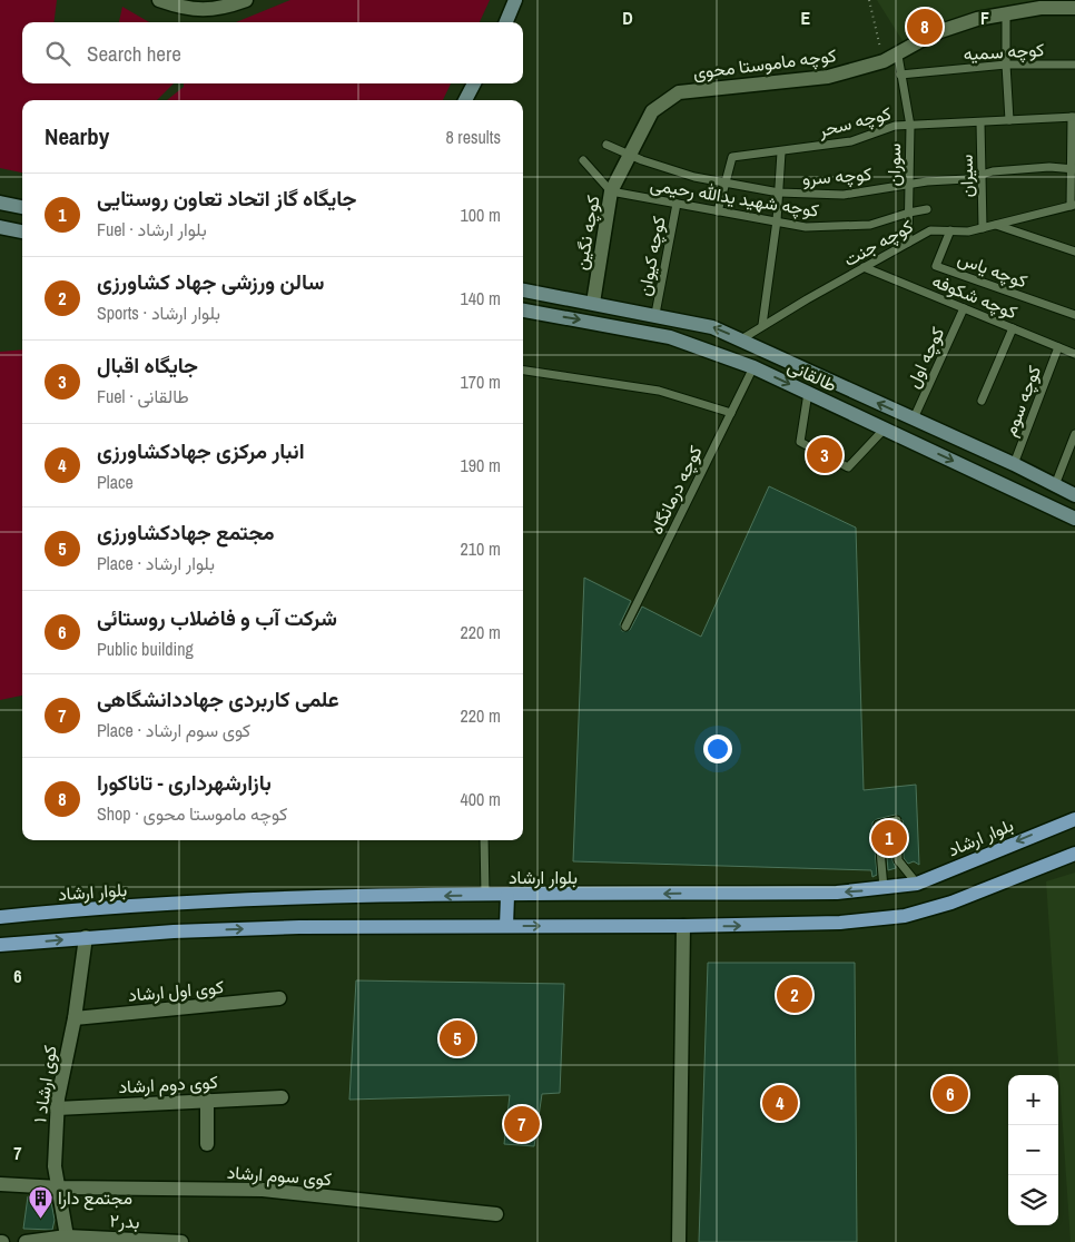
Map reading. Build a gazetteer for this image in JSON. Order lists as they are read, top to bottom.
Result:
{
  "streets": {
    "main road": ["طالقانی", "بلوار ارشاد"],
    "street": [
      "کوچه ماموستا محوی",
      "کوچه نگین",
      "کوی اول ارشاد",
      "کوی ارشاد ۱",
      "کوی دوم ارشاد",
      "کوی سوم ارشاد",
      "بدر۲"
    ],
    "lane": [
      "کوچه سمیه",
      "کوچه سحر",
      "سوران",
      "کوچه سرو",
      "سیران",
      "کوچه شهید یدالله رحیمی",
      "کوچه جنت",
      "کوچه کیوان",
      "کوچه یاس",
      "کوچه شکوفه",
      "کوچه اول",
      "کوچه سوم",
      "کوچه درمانگاه"
    ]
  },
  "crossings": [
    ["کوچه سمیه", "سوران"],
    ["کوچه ماموستا محوی", "سوران"],
    ["کوچه ماموستا محوی", "کوچه نگین"],
    ["کوچه سحر", "سوران"],
    ["کوچه سحر", "کوچه سرو"],
    ["کوچه سحر", "سیران"],
    ["کوچه سحر", "کوچه شهید یدالله رحیمی"],
    ["سوران", "کوچه سرو"],
    ["سوران", "کوچه شهید یدالله رحیمی"],
    ["سوران", "کوچه جنت"],
    ["کوچه سرو", "سیران"],
    ["کوچه سرو", "کوچه نگین"],
    ["سیران", "کوچه جنت"],
    ["کوچه شهید یدالله رحیمی", "کوچه نگین"],
    ["کوچه شهید یدالله رحیمی", "کوچه کیوان"],
    ["کوچه نگین", "طالقانی"],
    ["کوچه جنت", "کوچه یاس"],
    ["کوچه جنت", "کوچه شکوفه"],
    ["کوچه جنت", "طالقانی"],
    ["کوچه کیوان", "طالقانی"],
    ["کوچه شکوفه", "کوچه اول"],
    ["کوچه شکوفه", "کوچه سوم"],
    ["کوچه اول", "طالقانی"],
    ["طالقانی", "کوچه سوم"],
    ["طالقانی", "کوچه درمانگاه"],
    ["کوی اول ارشاد", "کوی ارشاد ۱"],
    ["کوی ارشاد ۱", "کوی دوم ارشاد"],
    ["کوی ارشاد ۱", "کوی سوم ارشاد"],
    ["کوی ارشاد ۱", "بدر۲"]
  ],
  "places": {
    "building": ["مجتمع دارا"]
  },
  "page": {
    "pins": [
      "8",
      "3",
      "1",
      "2",
      "5",
      "6",
      "4",
      "7"
    ],
    "search": "Search here",
    "heading": ["Nearby", "8 results"],
    "list": [
      {
        "mark": "1",
        "name": "جایگاه گاز اتحاد تعاون روستایی",
        "note": "Fuel · بلوار ارشاد",
        "value": "100 m"
      },
      {
        "mark": "2",
        "name": "سالن ورزشی جهاد کشاورزی",
        "note": "Sports · بلوار ارشاد",
        "value": "140 m"
      },
      {
        "mark": "3",
        "name": "جایگاه اقبال",
        "note": "Fuel · طالقانی",
        "value": "170 m"
      },
      {
        "mark": "4",
        "name": "انبار مرکزی جهادکشاورزی",
        "note": "Place",
        "value": "190 m"
      },
      {
        "mark": "5",
        "name": "مجتمع جهادکشاورزی",
        "note": "Place · بلوار ارشاد",
        "value": "210 m"
      },
      {
        "mark": "6",
        "name": "شرکت آب و فاضلاب روستائی",
        "note": "Public building",
        "value": "220 m"
      },
      {
        "mark": "7",
        "name": "علمی کاربردی جهاددانشگاهی",
        "note": "Place · کوی سوم ارشاد",
        "value": "220 m"
      },
      {
        "mark": "8",
        "name": "بازارشهرداری - تاناکورا",
        "note": "Shop · کوچه ماموستا محوی",
        "value": "400 m"
      }
    ],
    "map_buttons": ["+", "−"]
  },
  "grid": {
    "columns": ["D", "E", "F"],
    "rows": ["6", "7"]
  }
}
